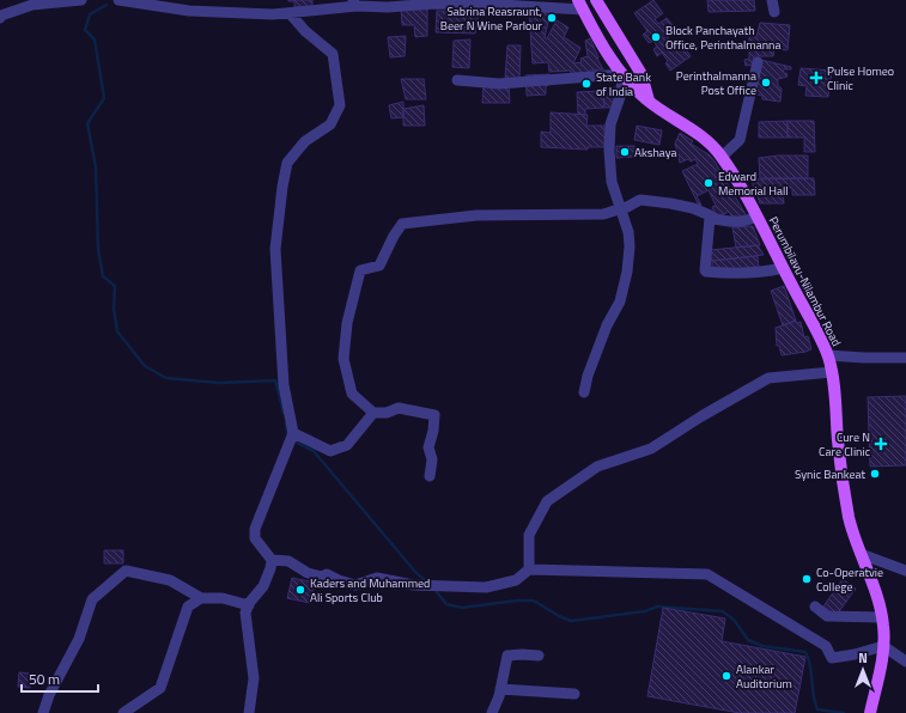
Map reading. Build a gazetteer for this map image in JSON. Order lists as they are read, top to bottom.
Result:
{
  "streets": {
    "main road": ["Perumbilavu-Nilambur Road"]
  },
  "places": {
    "other": [
      "Sabrina Reasraunt, Beer N Wine Parlour",
      "Block Panchayath Office, Perinthalmanna",
      "Perinthalmanna Post Office",
      "State Bank of India",
      "Akshaya",
      "Edward Memorial Hall",
      "Synic Bankeat",
      "Co-Operatvie College",
      "Kaders and Muhammed Ali Sports Club",
      "Alankar Auditorium"
    ],
    "health": ["Pulse Homeo Clinic", "Cure N Care Clinic"]
  },
  "scale_bar": "50 m",
  "north": "top"
}
